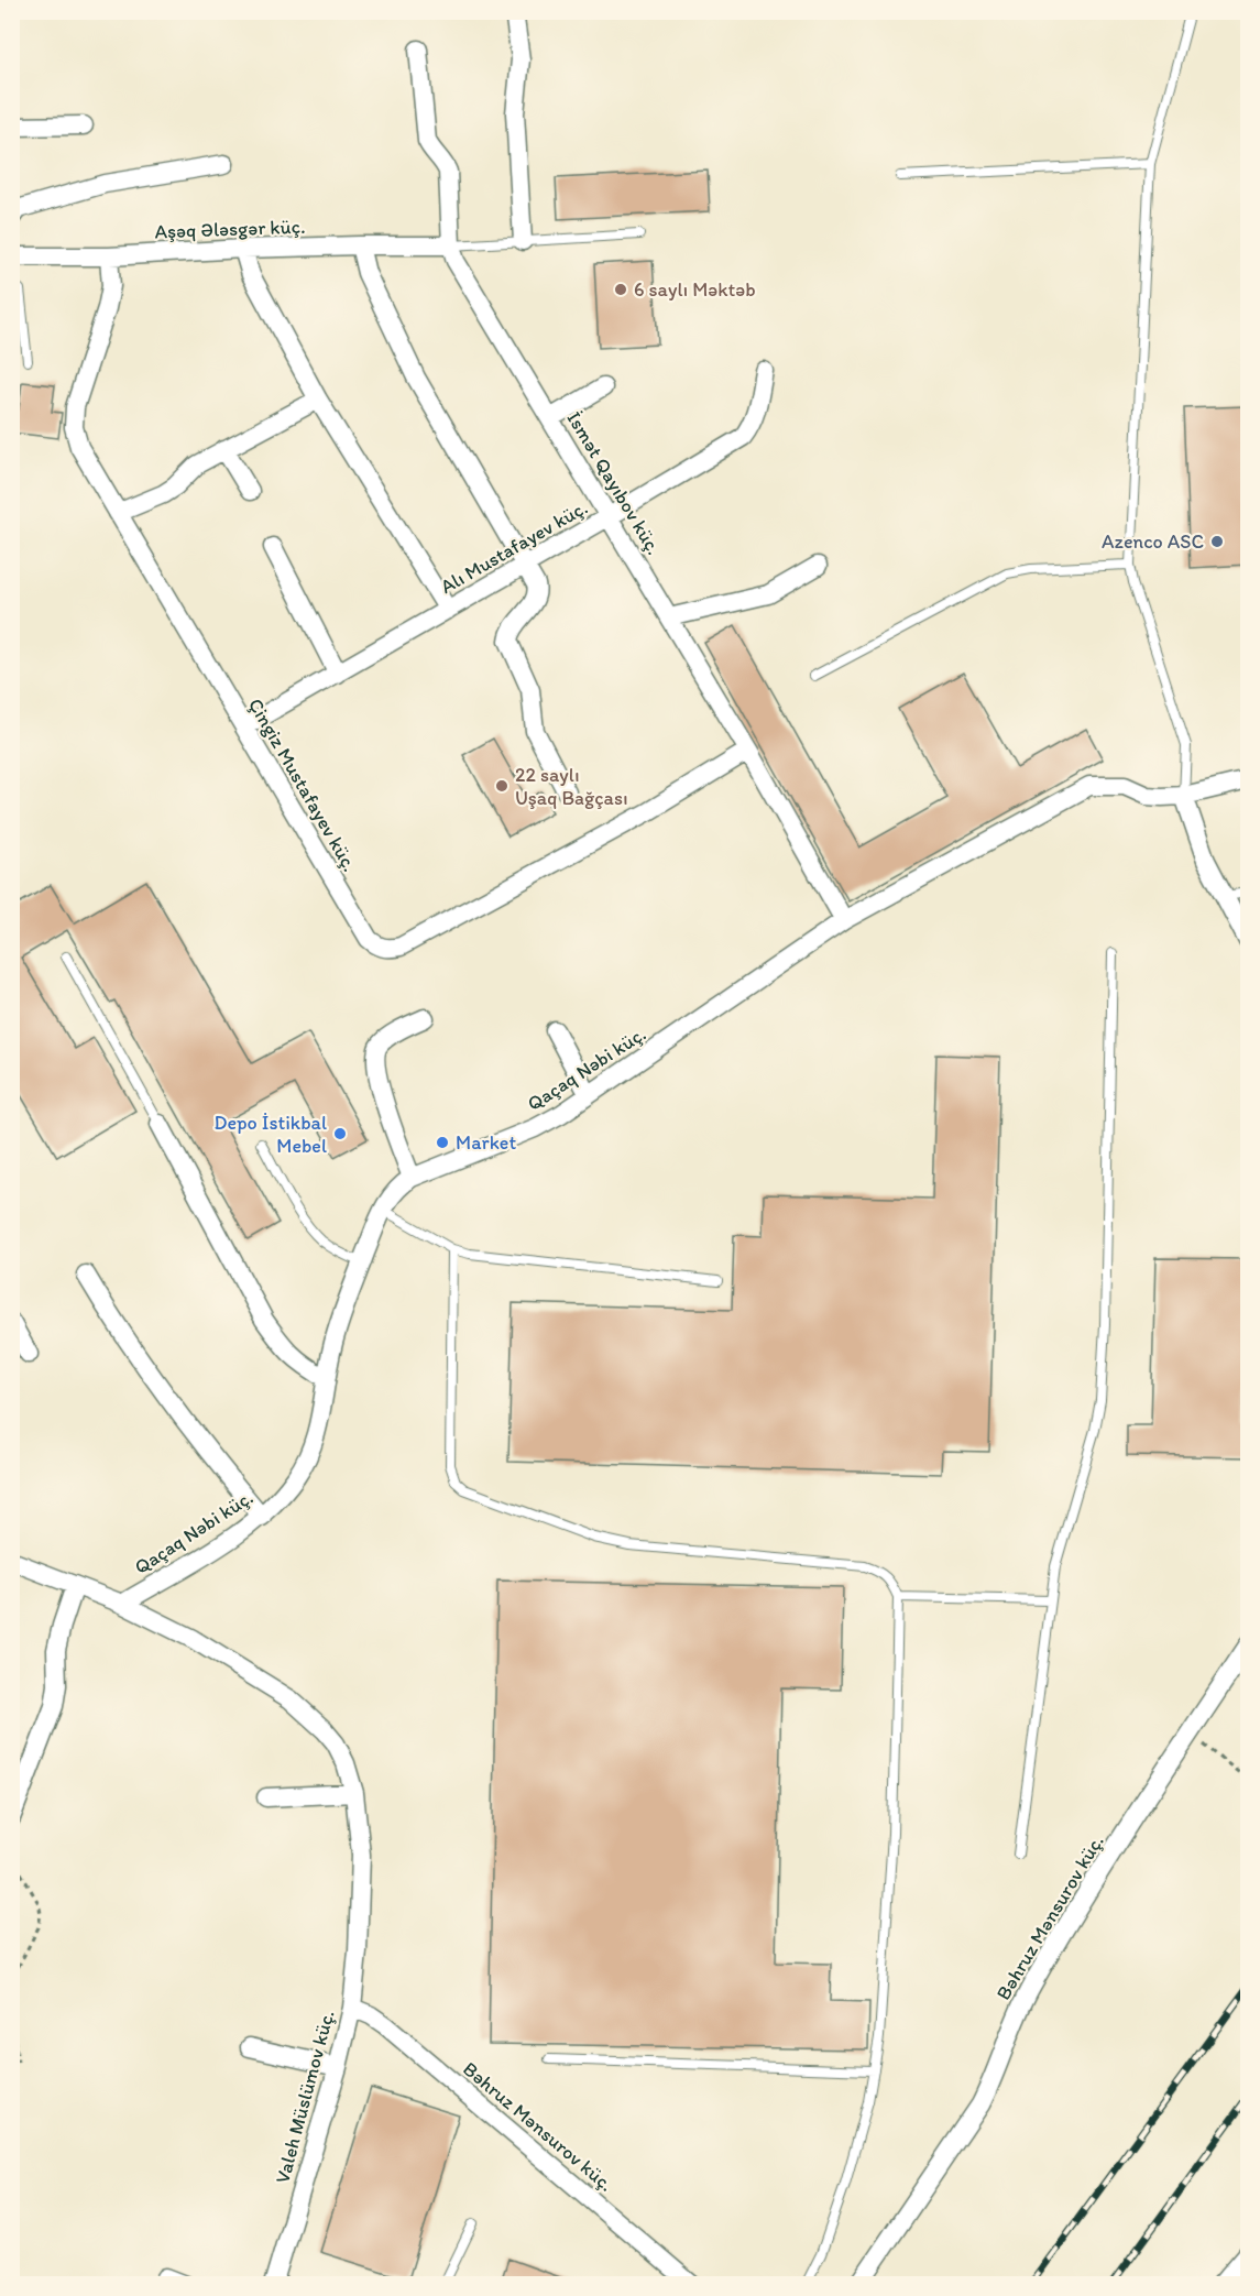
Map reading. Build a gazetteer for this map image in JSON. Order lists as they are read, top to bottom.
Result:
{
  "streets": {
    "street": [
      "Aşəq Ələsgər küç.",
      "İsmət Qayıbov küç.",
      "Alı Mustafayev küç.",
      "Çingiz Mustafayev küç.",
      "Qaçaq Nəbi küç.",
      "Bəhruz Mənsurov küç.",
      "Valeh Müslümov küç."
    ]
  },
  "crossings": [
    ["Aşəq Ələsgər küç.", "İsmət Qayıbov küç."],
    ["Aşəq Ələsgər küç.", "Çingiz Mustafayev küç."],
    ["İsmət Qayıbov küç.", "Alı Mustafayev küç."],
    ["İsmət Qayıbov küç.", "Çingiz Mustafayev küç."],
    ["İsmət Qayıbov küç.", "Qaçaq Nəbi küç."],
    ["Alı Mustafayev küç.", "Çingiz Mustafayev küç."],
    ["Qaçaq Nəbi küç.", "Valeh Müslümov küç."],
    ["Bəhruz Mənsurov küç.", "Valeh Müslümov küç."]
  ],
  "places": [
    "6 saylı Məktəb",
    "Azenco ASC",
    "22 saylı Uşaq Bağçası",
    "Depo İstikbal Mebel",
    "Market"
  ]
}
